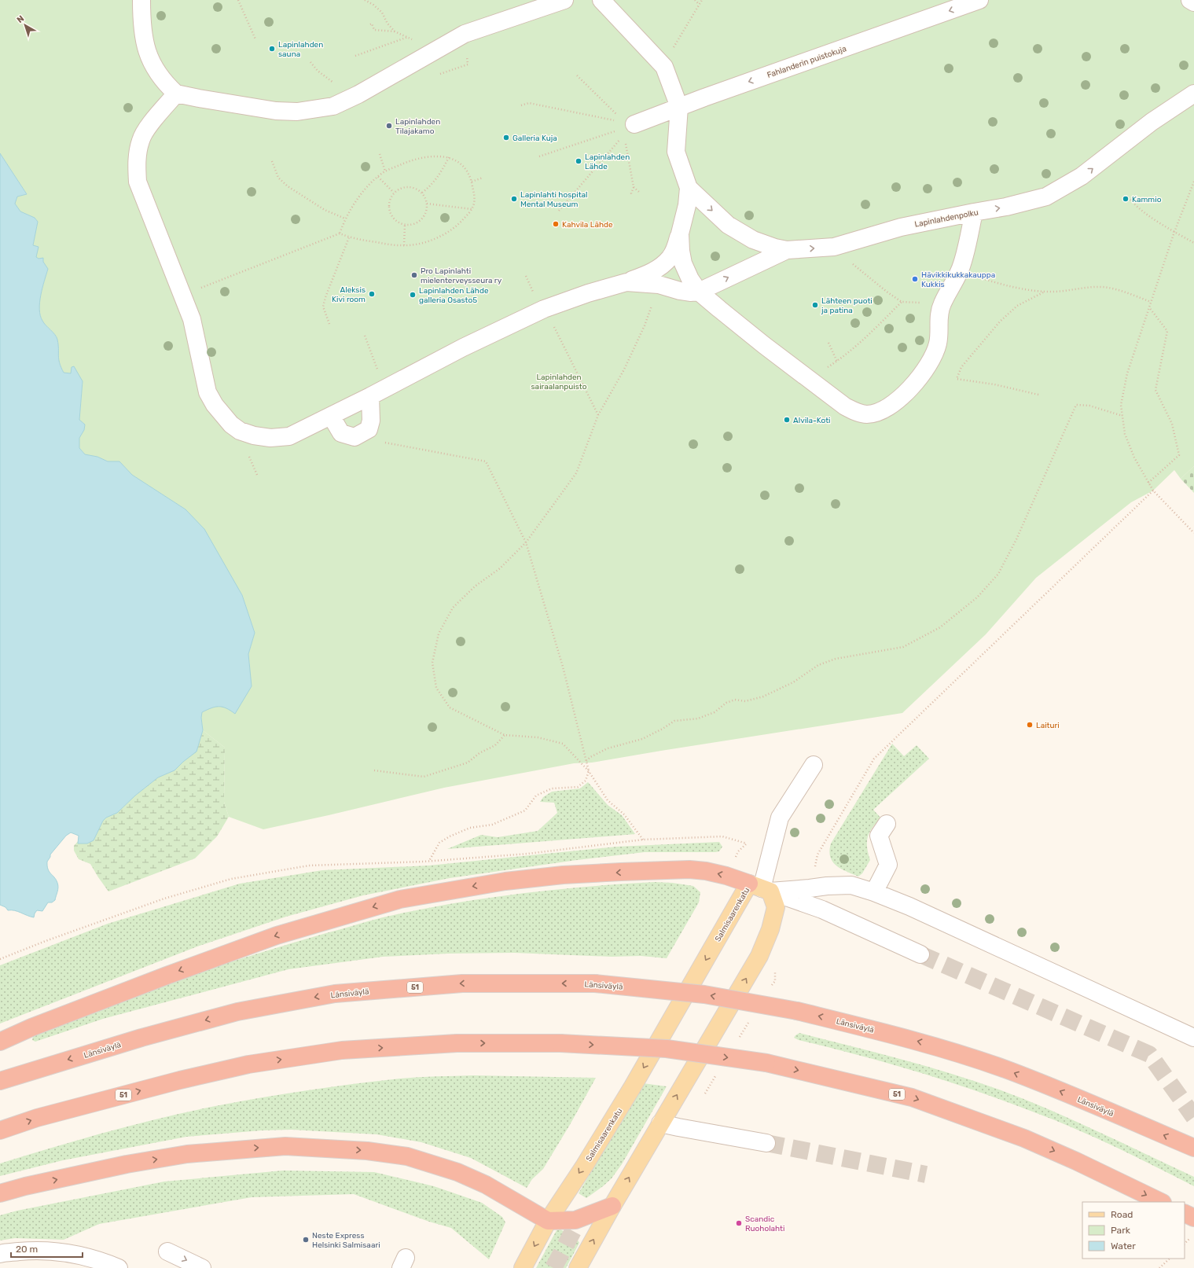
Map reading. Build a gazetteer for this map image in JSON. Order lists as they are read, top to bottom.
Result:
{
  "streets": {
    "highway": ["Länsiväylä", "51"],
    "main road": ["Salmisaarenkatu"],
    "street": ["Fahlanderin puistokuja", "Lapinlahdenpolku"]
  },
  "one_way": ["Fahlanderin puistokuja"],
  "parks": ["Lapinlahden sairaalanpuisto"],
  "places": [
    "Lapinlahden sauna",
    "Lapinlahden Tilajakamo",
    "Galleria Kuja",
    "Lapinlahden Lähde",
    "Lapinlahti hospital Mental Museum",
    "Kammio",
    "Kahvila Lähde",
    "Pro Lapinlahti mielenterveysseura ry",
    "Hävikkikukkakauppa Kukkis",
    "Aleksis Kivi room",
    "Lapinlahden Lähde galleria Osasto5",
    "Lähteen puoti ja patina",
    "Alvila-Koti",
    "Laituri",
    "Scandic Ruoholahti",
    "Neste Express Helsinki Salmisaari"
  ],
  "legend": ["Road", "Park", "Water"],
  "scale_bar": "20 m",
  "north": "top left"
}
